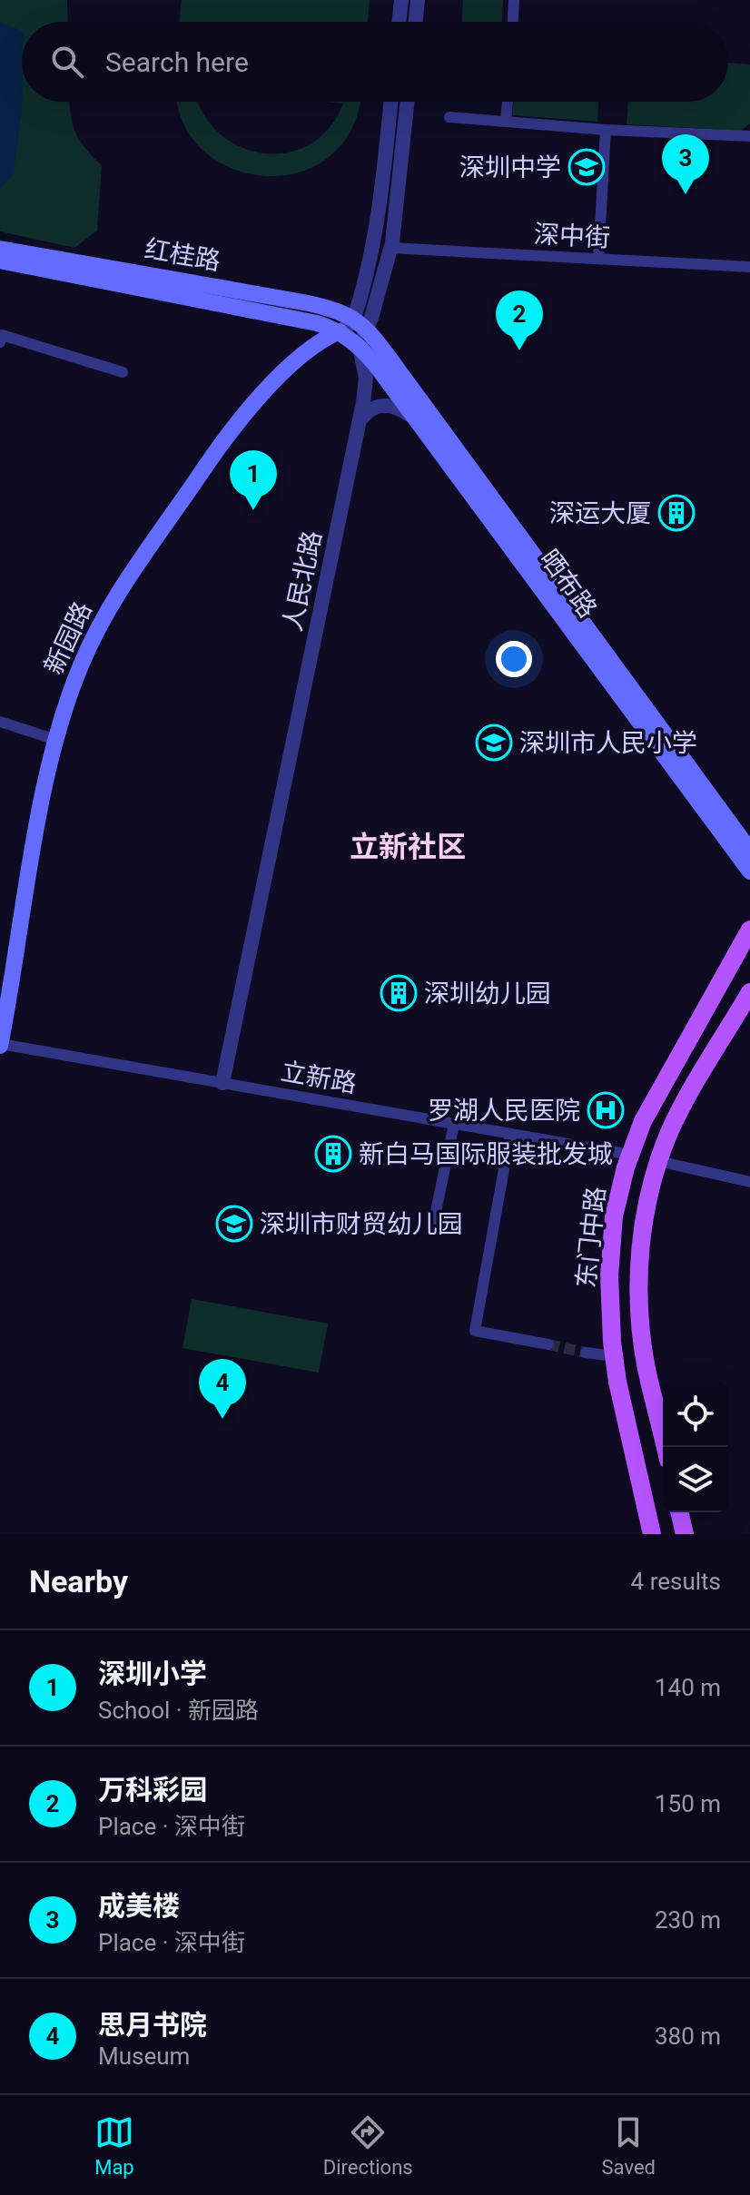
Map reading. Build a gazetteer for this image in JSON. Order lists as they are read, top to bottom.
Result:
{
  "streets": {
    "main road": [
      "红桂路",
      "晒布路",
      "新园路",
      "东门中路"
    ],
    "street": ["深中街", "人民北路", "立新路"]
  },
  "crossings": [
    ["红桂路", "晒布路"],
    ["红桂路", "新园路"],
    ["人民北路", "晒布路"],
    ["人民北路", "立新路"],
    ["晒布路", "新园路"],
    ["新园路", "立新路"],
    ["立新路", "东门中路"]
  ],
  "districts": ["立新社区"],
  "places": {
    "school or university": ["深圳中学", "深圳市人民小学", "深圳市财贸幼儿园"],
    "building": ["深运大厦", "深圳幼儿园", "新白马国际服装批发城"],
    "hospital": ["罗湖人民医院"]
  },
  "page": {
    "search": "Search here",
    "pins": [
      "3",
      "2",
      "1",
      "4"
    ],
    "heading": ["Nearby", "4 results"],
    "list": [
      {
        "mark": "1",
        "name": "深圳小学",
        "note": "School · 新园路",
        "value": "140 m"
      },
      {
        "mark": "2",
        "name": "万科彩园",
        "note": "Place · 深中街",
        "value": "150 m"
      },
      {
        "mark": "3",
        "name": "成美楼",
        "note": "Place · 深中街",
        "value": "230 m"
      },
      {
        "mark": "4",
        "name": "思月书院",
        "note": "Museum",
        "value": "380 m"
      }
    ],
    "nav": ["Map", "Directions", "Saved"]
  }
}
